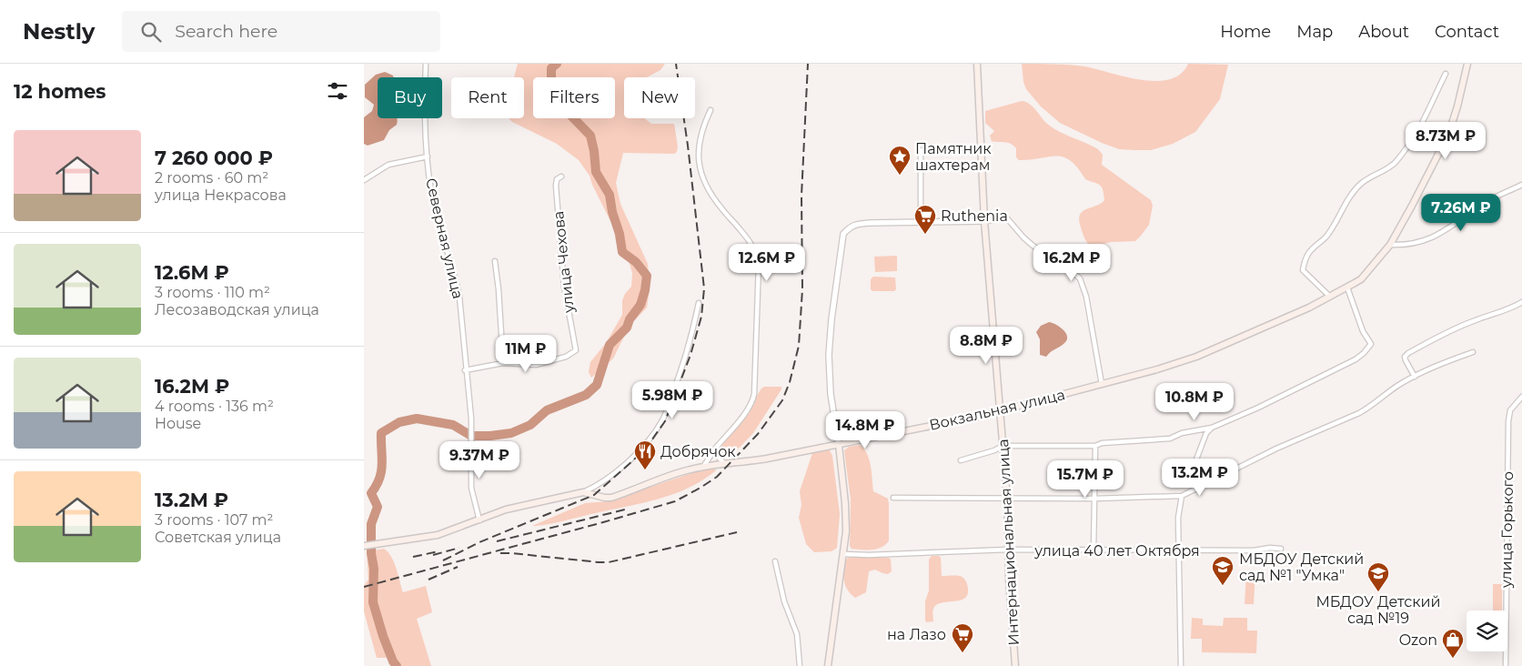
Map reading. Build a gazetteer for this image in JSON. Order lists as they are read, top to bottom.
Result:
{
  "streets": {
    "main road": ["Вокзальная улица", "Интернациональная улица"],
    "street": [
      "Северная улица",
      "улица Чехова",
      "улица Горького",
      "улица 40 лет Октября"
    ]
  },
  "crossings": [
    ["Северная улица", "Вокзальная улица"],
    ["Вокзальная улица", "Интернациональная улица"],
    ["Интернациональная улица", "улица 40 лет Октября"]
  ],
  "places": {
    "place": ["Памятник шахтерам"],
    "supermarket": ["Ruthenia", "на Лазо"],
    "restaurant": ["Добрячок"],
    "school or university": ["МБДОУ Детский сад №1 \"Умка\"", "МБДОУ Детский сад №19"],
    "shop": ["Ozon"]
  },
  "page": {
    "header": "Nestly",
    "search": "Search here",
    "nav": [
      "Home",
      "Map",
      "About",
      "Contact"
    ],
    "heading": "12 homes",
    "chip": [
      "Buy",
      "Rent",
      "Filters",
      "New"
    ],
    "list": [
      {
        "name": "7 260 000 ₽",
        "note": "2 rooms · 60 m² · улица Некрасова"
      },
      {
        "name": "12.6M ₽",
        "note": "3 rooms · 110 m² · Лесозаводская улица"
      },
      {
        "name": "16.2M ₽",
        "note": "4 rooms · 136 m² · House"
      },
      {
        "name": "13.2M ₽",
        "note": "3 rooms · 107 m² · Советская улица"
      }
    ],
    "price": [
      "8.73M ₽",
      "7.26M ₽",
      "12.6M ₽",
      "16.2M ₽",
      "8.8M ₽",
      "11M ₽",
      "5.98M ₽",
      "10.8M ₽",
      "14.8M ₽",
      "9.37M ₽",
      "13.2M ₽",
      "15.7M ₽"
    ]
  }
}
